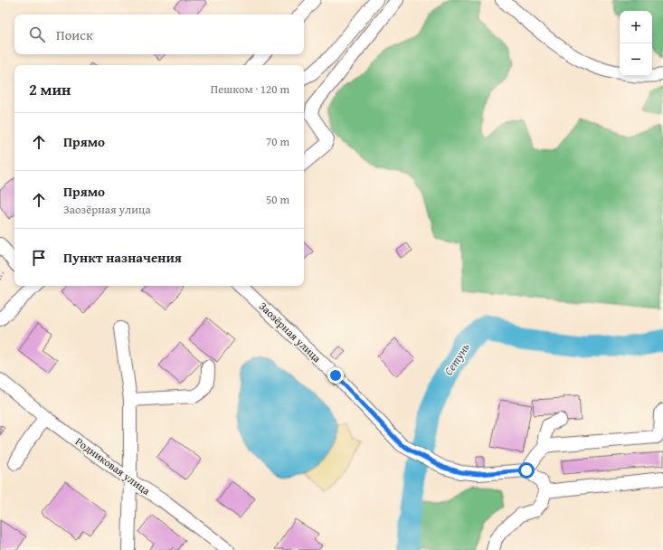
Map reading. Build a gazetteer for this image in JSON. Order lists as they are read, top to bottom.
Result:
{
  "streets": {
    "street": ["Заозёрная улица", "Родниковая улица"]
  },
  "water": ["Сетунь"],
  "page": {
    "map_buttons": ["+", "−"],
    "search": "Поиск",
    "heading": ["2 мин", "Пешком · 120 m"],
    "list": [
      ["Прямо", "70 m"],
      ["Прямо", "Заозёрная улица", "50 m"],
      "Пункт назначения"
    ]
  }
}
